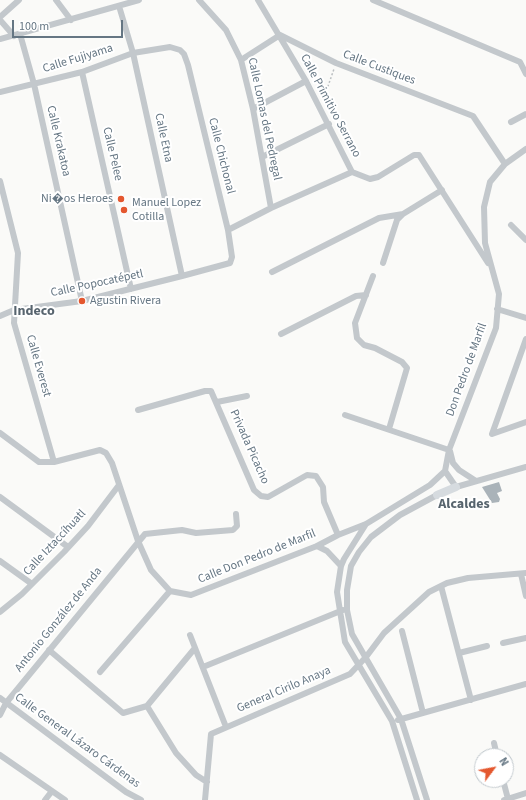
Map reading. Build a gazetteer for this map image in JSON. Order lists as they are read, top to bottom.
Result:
{
  "streets": {
    "street": [
      "Calle Fujiyama",
      "Calle Custiques",
      "Calle Primitivo Serrano",
      "Calle Lomas del Pedregal",
      "Calle Etna",
      "Calle Krakatoa",
      "Calle Pelee",
      "Calle Chichonal",
      "Calle Popocatépetl",
      "Calle Everest",
      "Don Pedro de Marfil",
      "Privada Picacho",
      "Calle Iztaccíhuatl",
      "Calle Don Pedro de Marfil",
      "Antonio González de Anda",
      "General Cirilo Anaya",
      "Calle General Lázaro Cárdenas"
    ]
  },
  "crossings": [
    ["Calle Fujiyama", "Calle Etna"],
    ["Calle Fujiyama", "Calle Krakatoa"],
    ["Calle Fujiyama", "Calle Pelee"],
    ["Calle Fujiyama", "Calle Chichonal"],
    ["Calle Custiques", "Calle Primitivo Serrano"],
    ["Calle Custiques", "Don Pedro de Marfil"],
    ["Calle Primitivo Serrano", "Don Pedro de Marfil"],
    ["Calle Etna", "Calle Popocatépetl"],
    ["Calle Krakatoa", "Calle Popocatépetl"],
    ["Calle Pelee", "Calle Popocatépetl"],
    ["Calle Chichonal", "Calle Popocatépetl"],
    ["Calle Popocatépetl", "Calle Everest"],
    ["Privada Picacho", "Calle Don Pedro de Marfil"],
    ["Antonio González de Anda", "Calle General Lázaro Cárdenas"]
  ],
  "districts": ["Indeco", "Alcaldes"],
  "places": ["Ni�os Heroes", "Manuel Lopez Cotilla", "Agustin Rivera"],
  "scale_bar": "100 m",
  "north": "top right"
}
